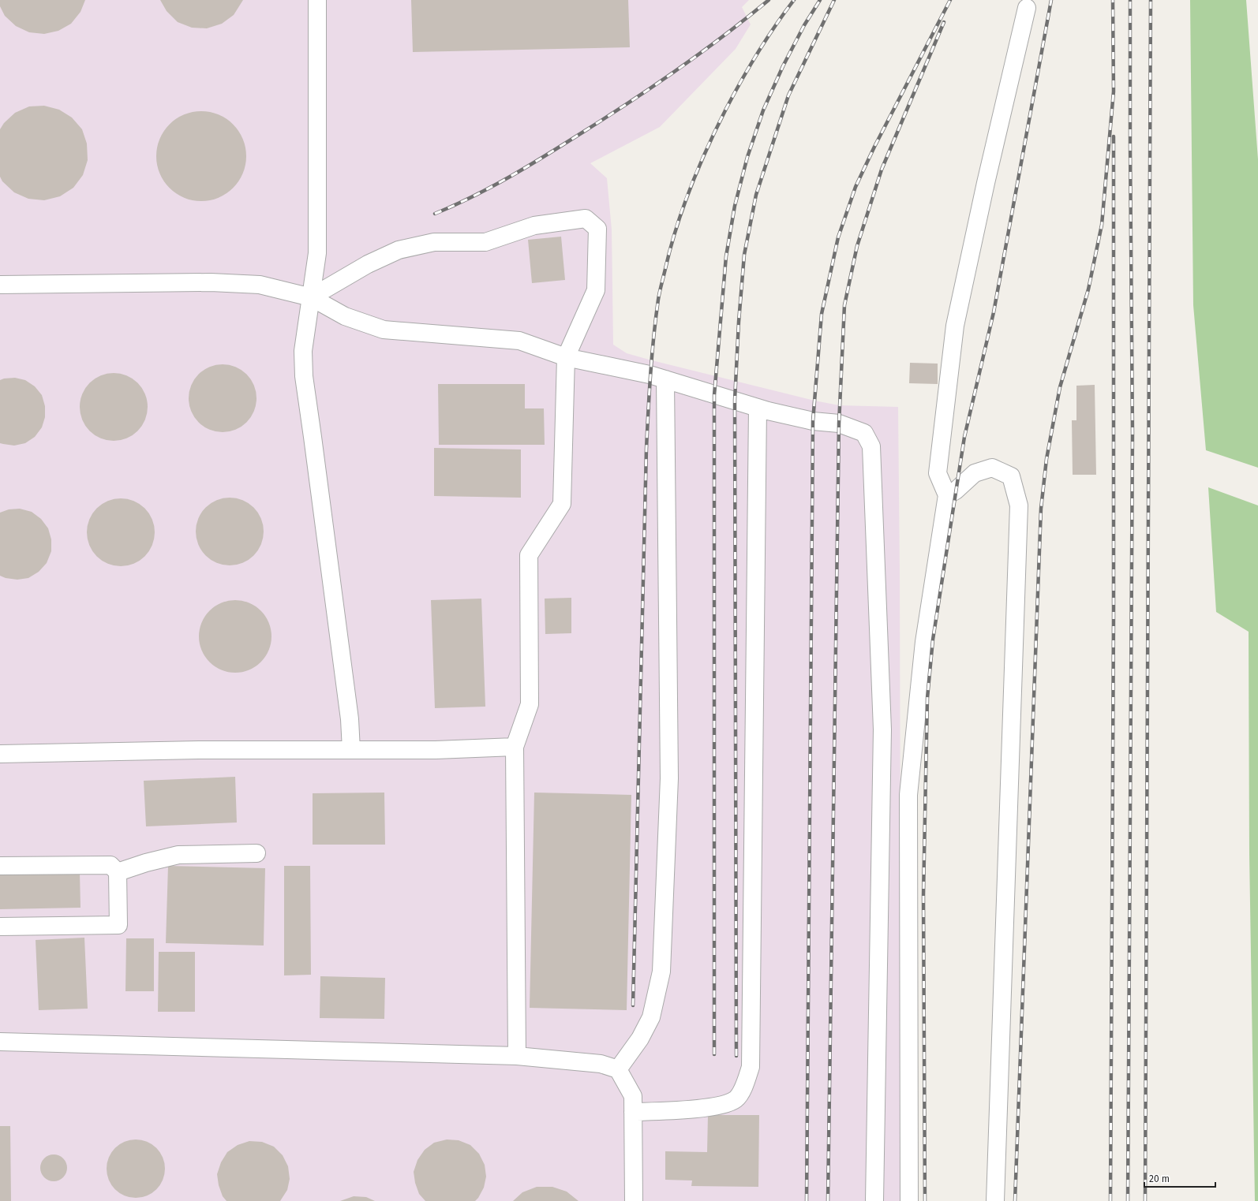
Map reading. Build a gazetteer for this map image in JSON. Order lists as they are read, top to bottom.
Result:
{
  "scale_bar": "20 m"
}
